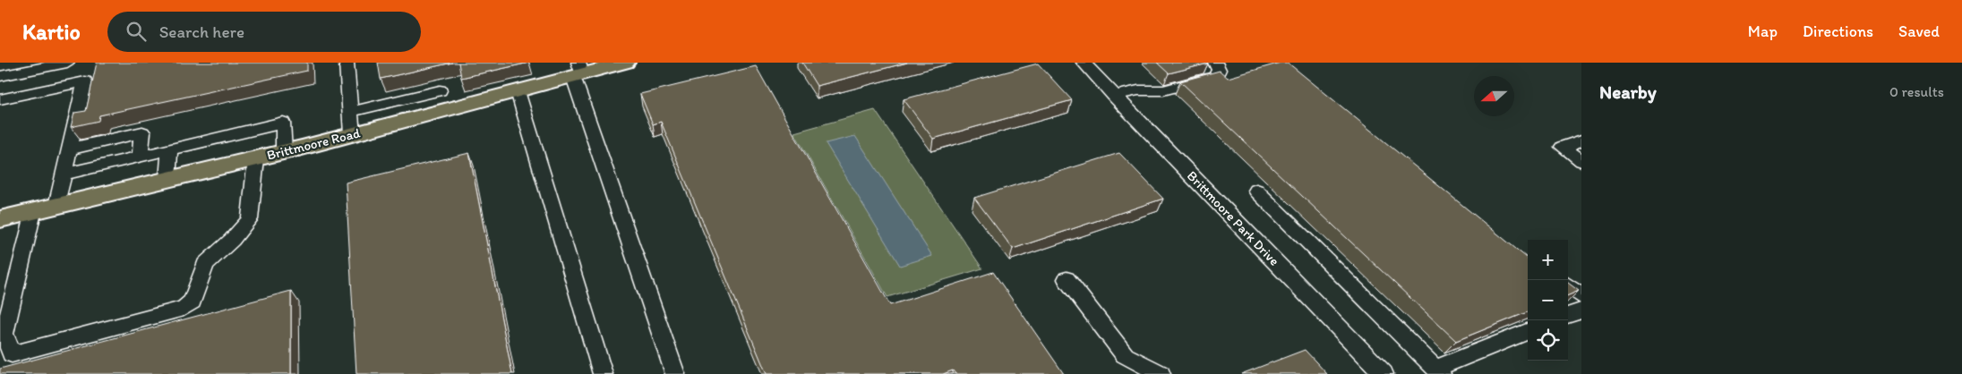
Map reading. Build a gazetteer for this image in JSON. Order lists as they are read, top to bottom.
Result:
{
  "streets": {
    "main road": ["Brittmoore Road"],
    "street": ["Brittmoore Park Drive"]
  },
  "north": "left",
  "page": {
    "header": "Kartio",
    "search": "Search here",
    "nav": ["Map", "Directions", "Saved"],
    "heading": ["Nearby", "0 results"],
    "map_buttons": ["+", "−"]
  }
}
